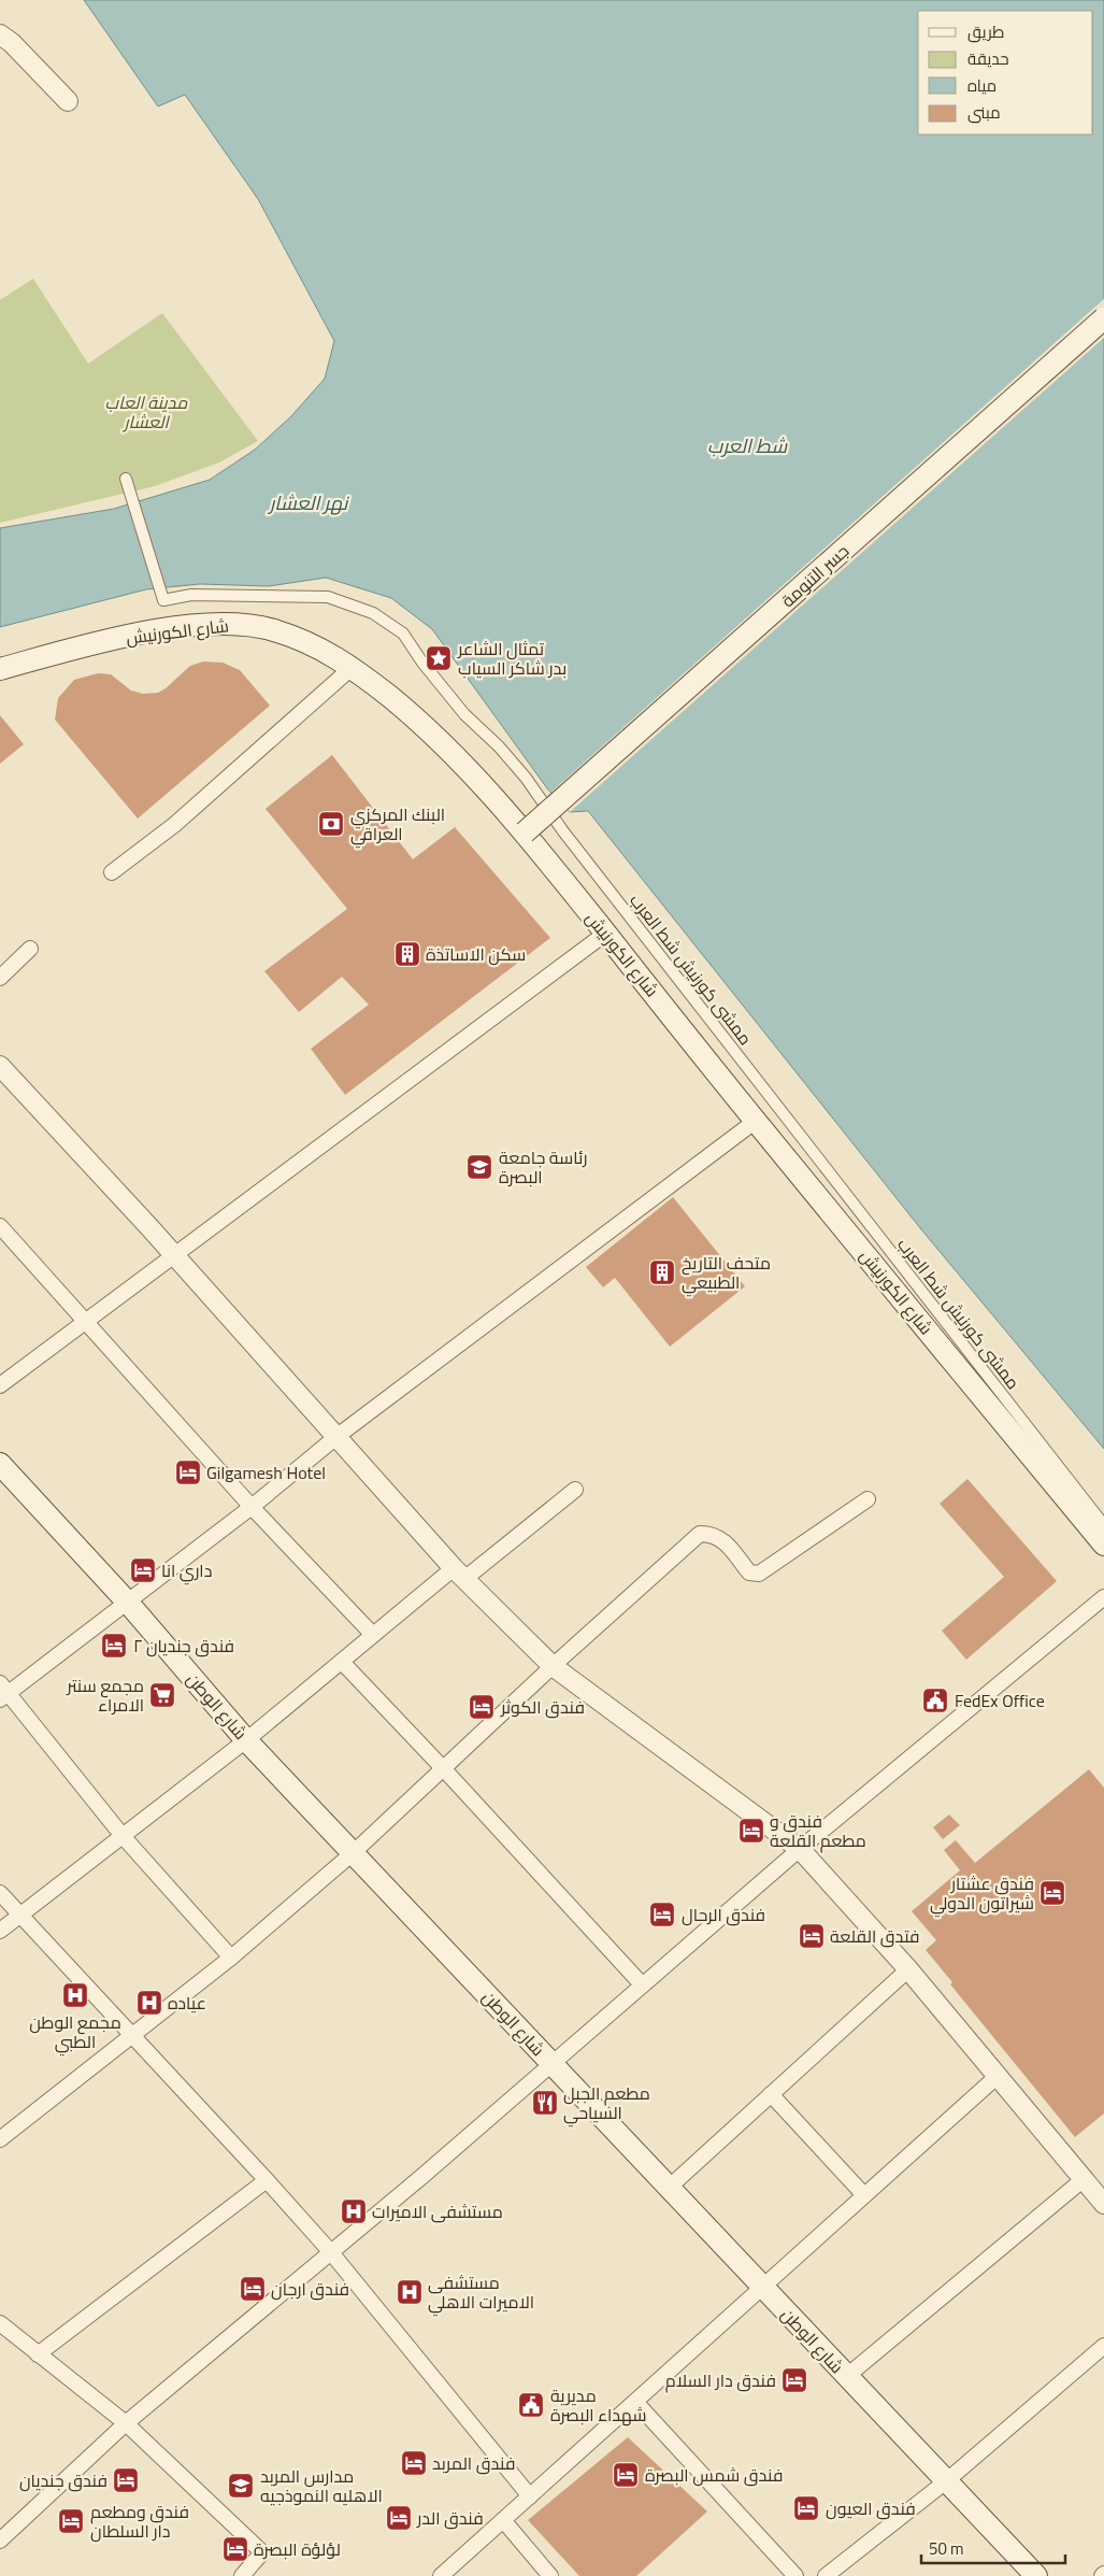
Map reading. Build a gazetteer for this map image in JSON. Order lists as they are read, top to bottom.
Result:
{
  "streets": {
    "main road": ["جسر التنومة", "شارع الكورنيش", "شارع الوطن"],
    "street": ["ممشى كورنيش شط العرب"]
  },
  "crossings": [
    ["جسر التنومة", "شارع الكورنيش"]
  ],
  "water": ["شط العرب", "نهر العشار"],
  "parks": ["مدينة العاب العشار"],
  "places": {
    "place": ["تمثال الشاعر بدر شاكر السياب"],
    "bank": ["البنك المركزي العراقي"],
    "building": ["سكن الاساتذة", "متحف التاريخ الطبيعي"],
    "school or university": ["رئاسة جامعة البصرة", "مدارس المربد الاهليه النموذجيه"],
    "hotel": [
      "Gilgamesh Hotel",
      "داري انا",
      "فندق جنديان ٢",
      "فندق الكوثر",
      "فندق و مطعم القلعة",
      "فندق عشتار شيراتون الدولي",
      "فندق الرحال",
      "فتدق القلعة",
      "فندق ارجان",
      "فندق دار السلام",
      "فندق المربد",
      "فندق شمس البصرة",
      "فندق جنديان",
      "فندق العيون",
      "فندق الدر",
      "فندق ومطعم دار السلطان",
      "لؤلؤة البصرة"
    ],
    "supermarket": ["مجمع سنتر الامراء"],
    "public building": ["FedEx Office", "مديرية شهداء البصرة"],
    "hospital": [
      "مجمع الوطن الطبي",
      "عياده",
      "مستشفى الاميرات",
      "مستشفى الاميرات الاهلي"
    ],
    "restaurant": ["مطعم الجبل السياحي"]
  },
  "legend": [
    "طريق",
    "حديقة",
    "مياه",
    "مبنى"
  ],
  "scale_bar": "50 m"
}
